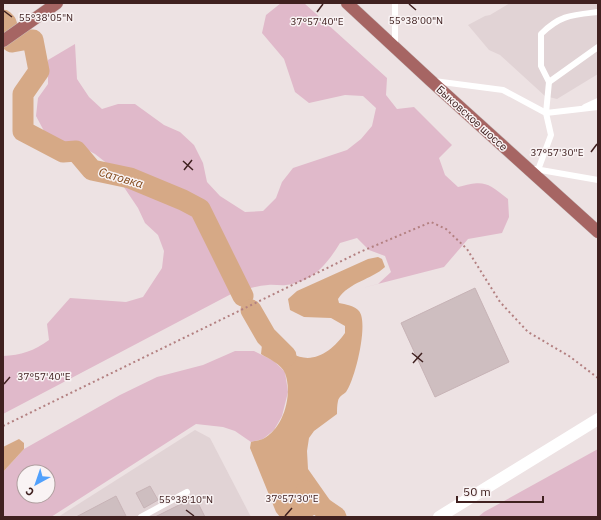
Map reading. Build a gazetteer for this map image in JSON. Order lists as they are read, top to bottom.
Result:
{
  "streets": {
    "main road": ["Быковское шоссе"]
  },
  "water": ["Сатовка"],
  "scale_bar": "50 m",
  "north": "bottom left",
  "coordinates": [
    "55°38'05\"N",
    "55°38'00\"N",
    "37°57'40\"E",
    "37°57'30\"E",
    "55°38'10\"N"
  ]
}
